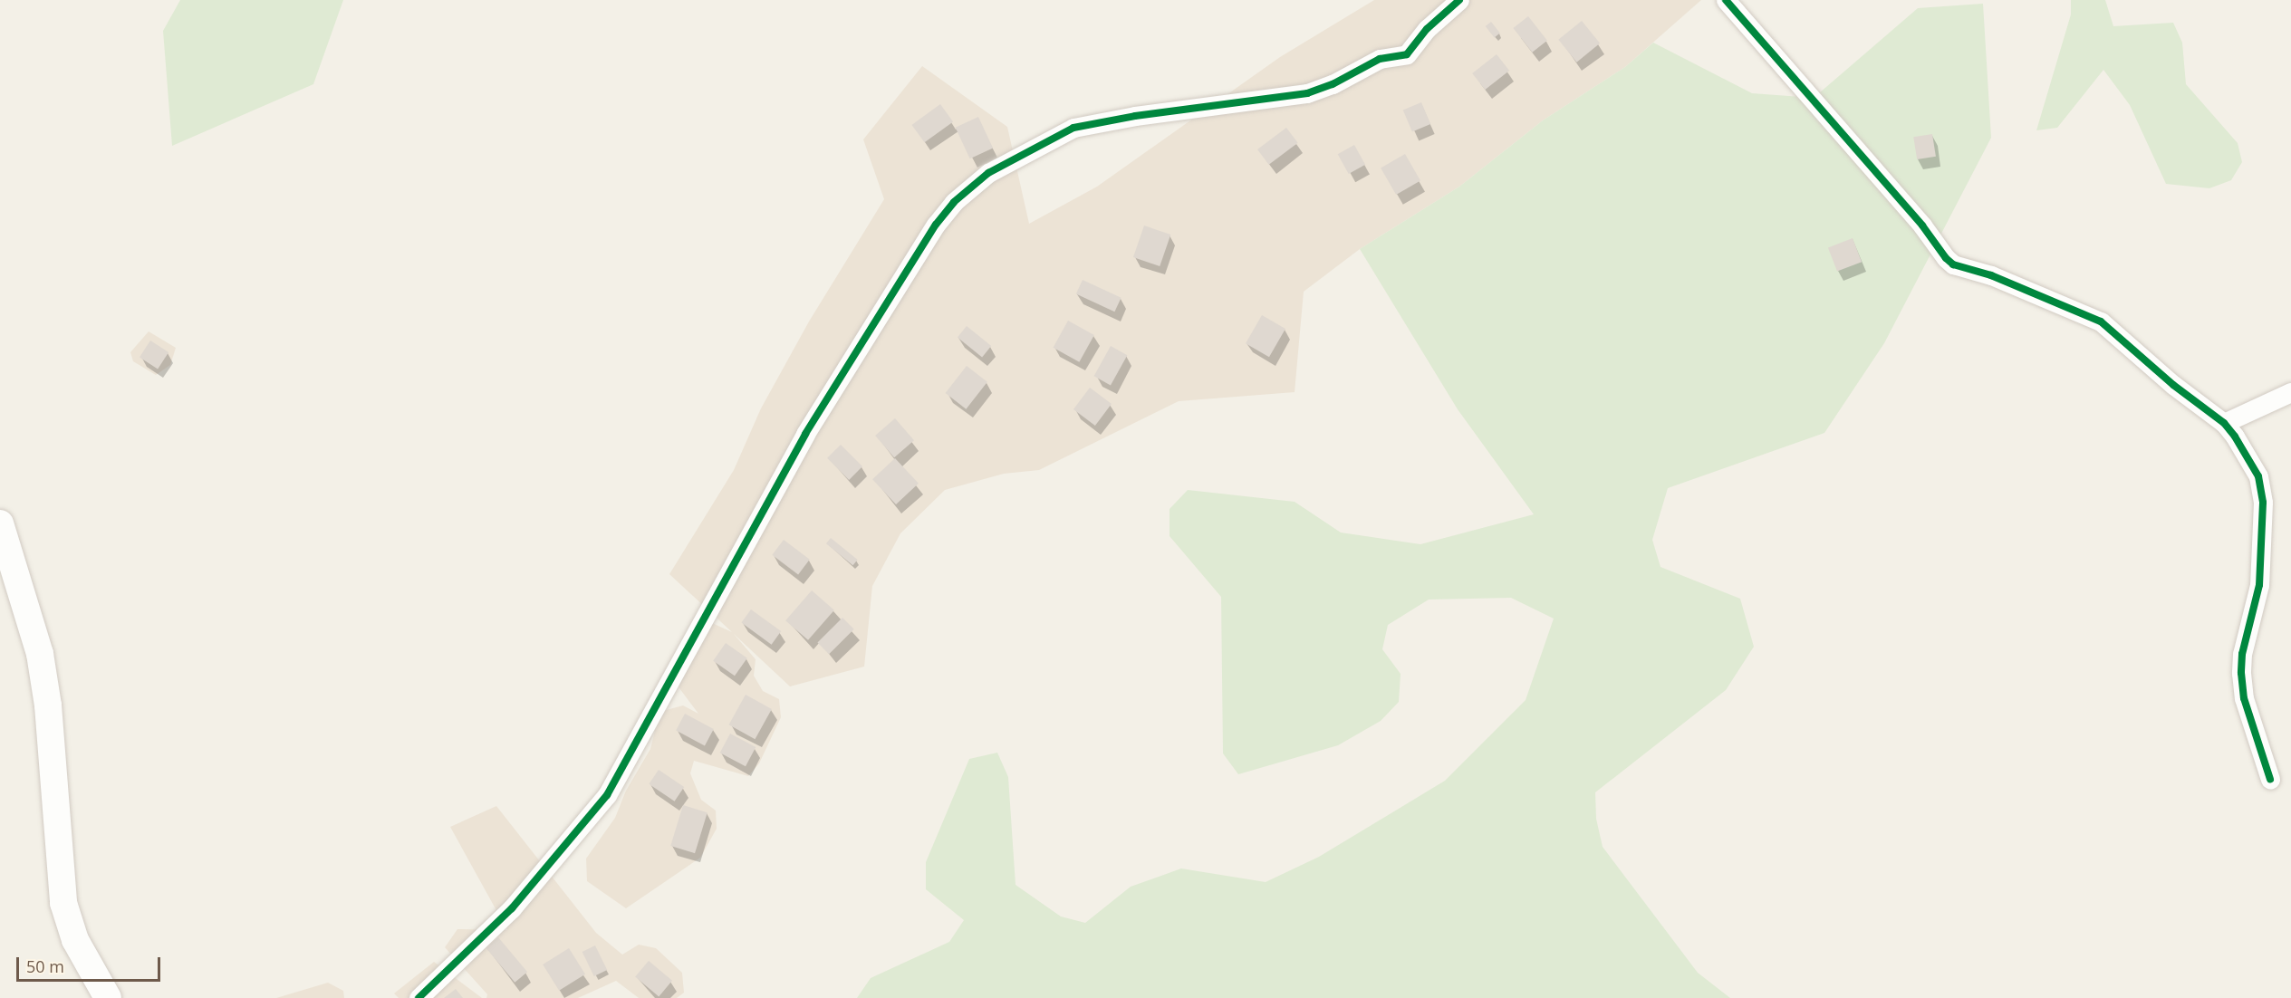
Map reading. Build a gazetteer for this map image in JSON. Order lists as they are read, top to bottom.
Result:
{
  "scale_bar": "50 m"
}
